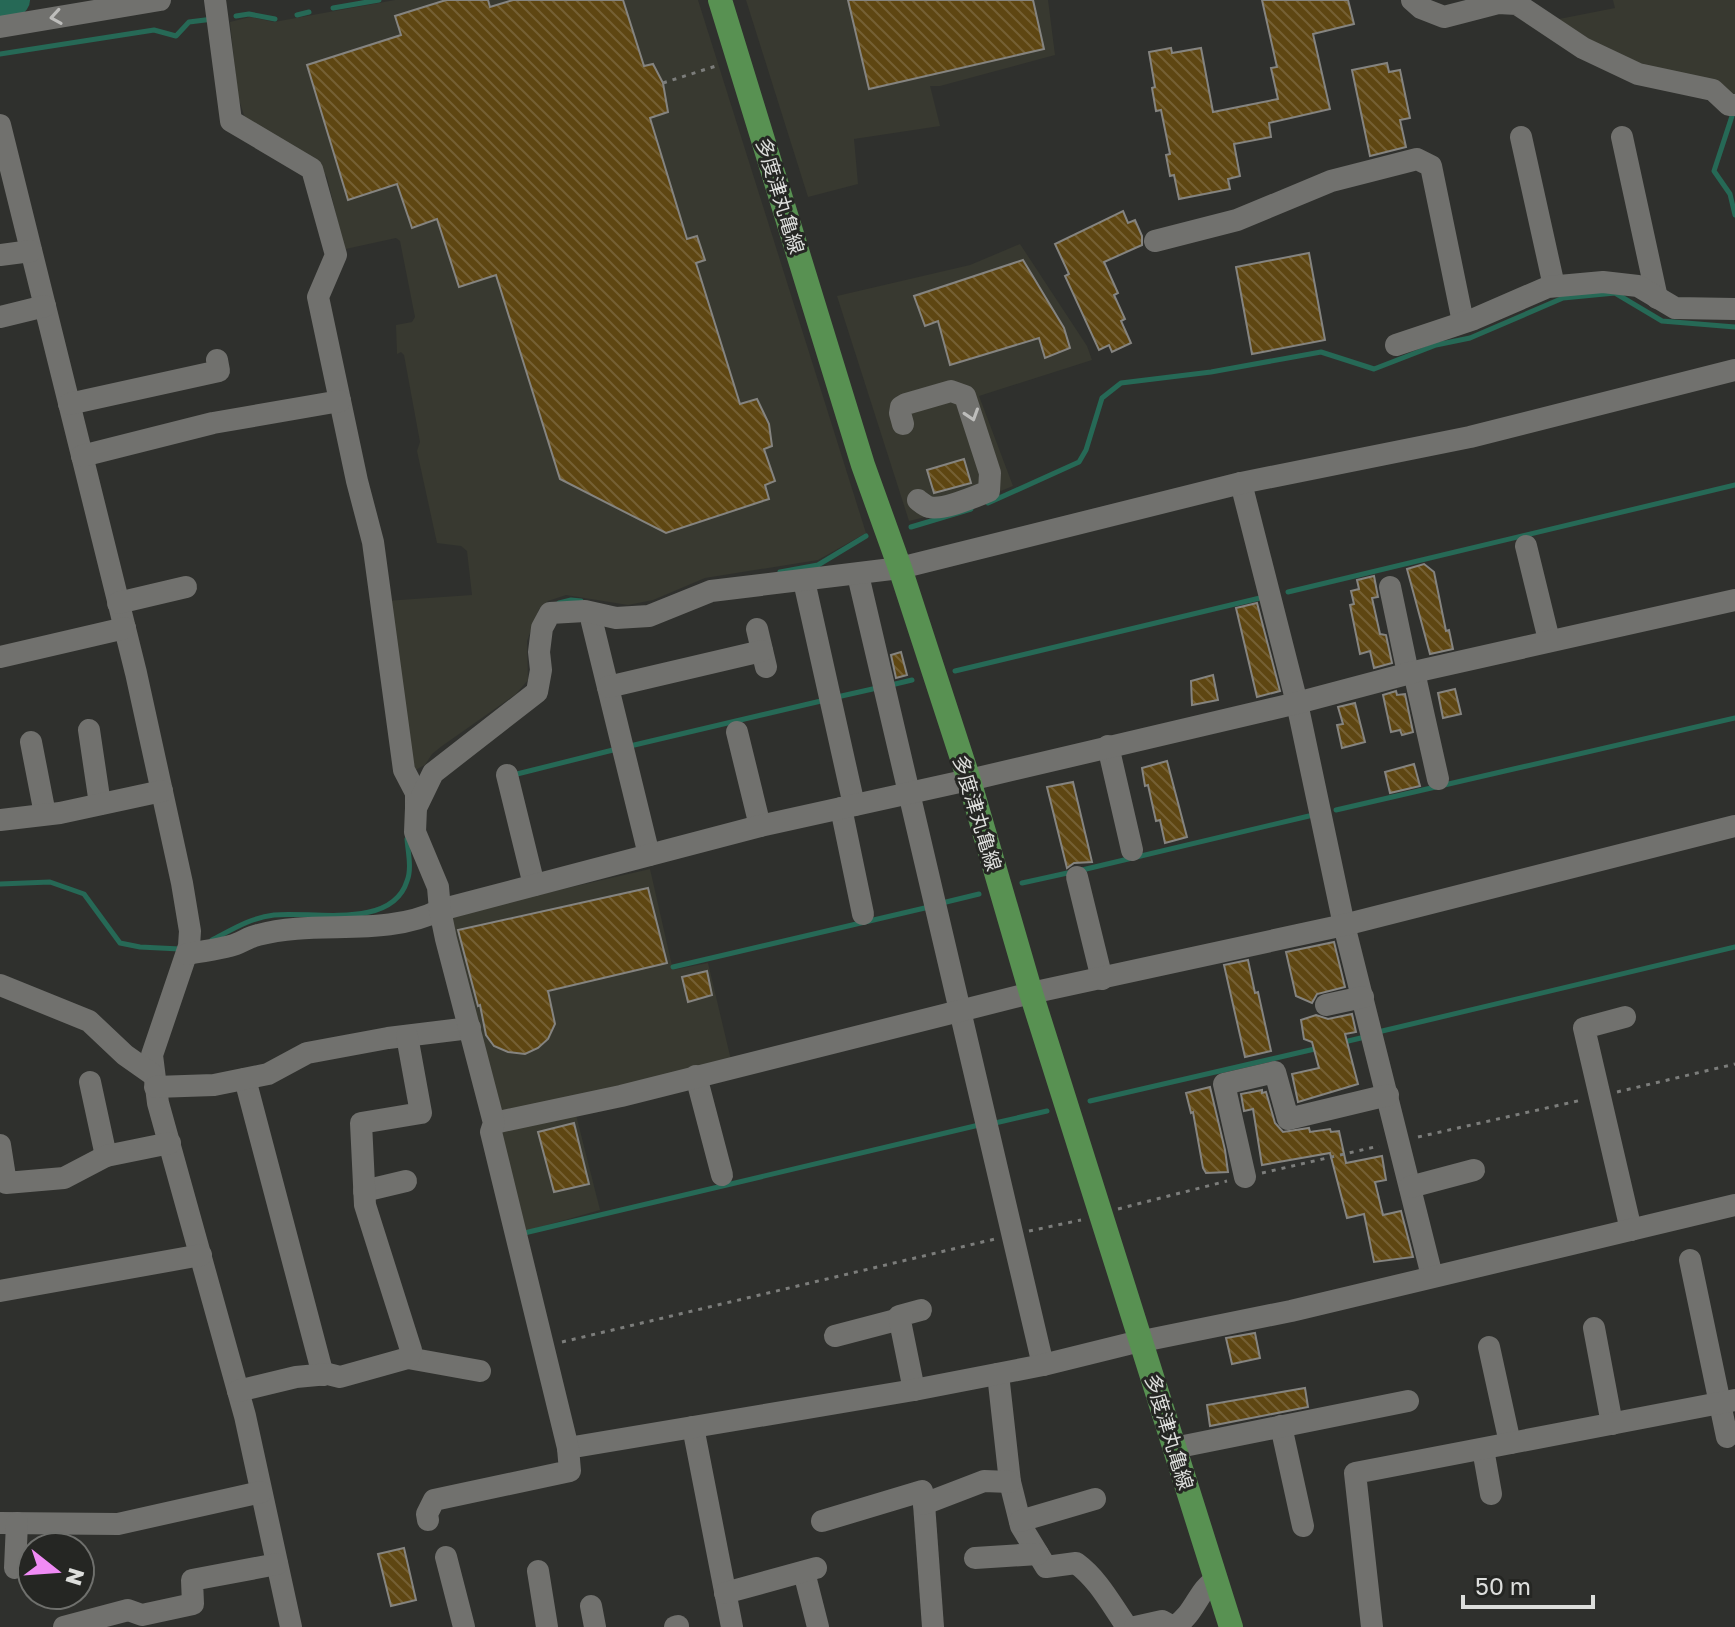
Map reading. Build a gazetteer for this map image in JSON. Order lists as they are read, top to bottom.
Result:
{
  "streets": {
    "main road": ["多度津丸亀線"]
  },
  "scale_bar": "50 m",
  "north": "right"
}
